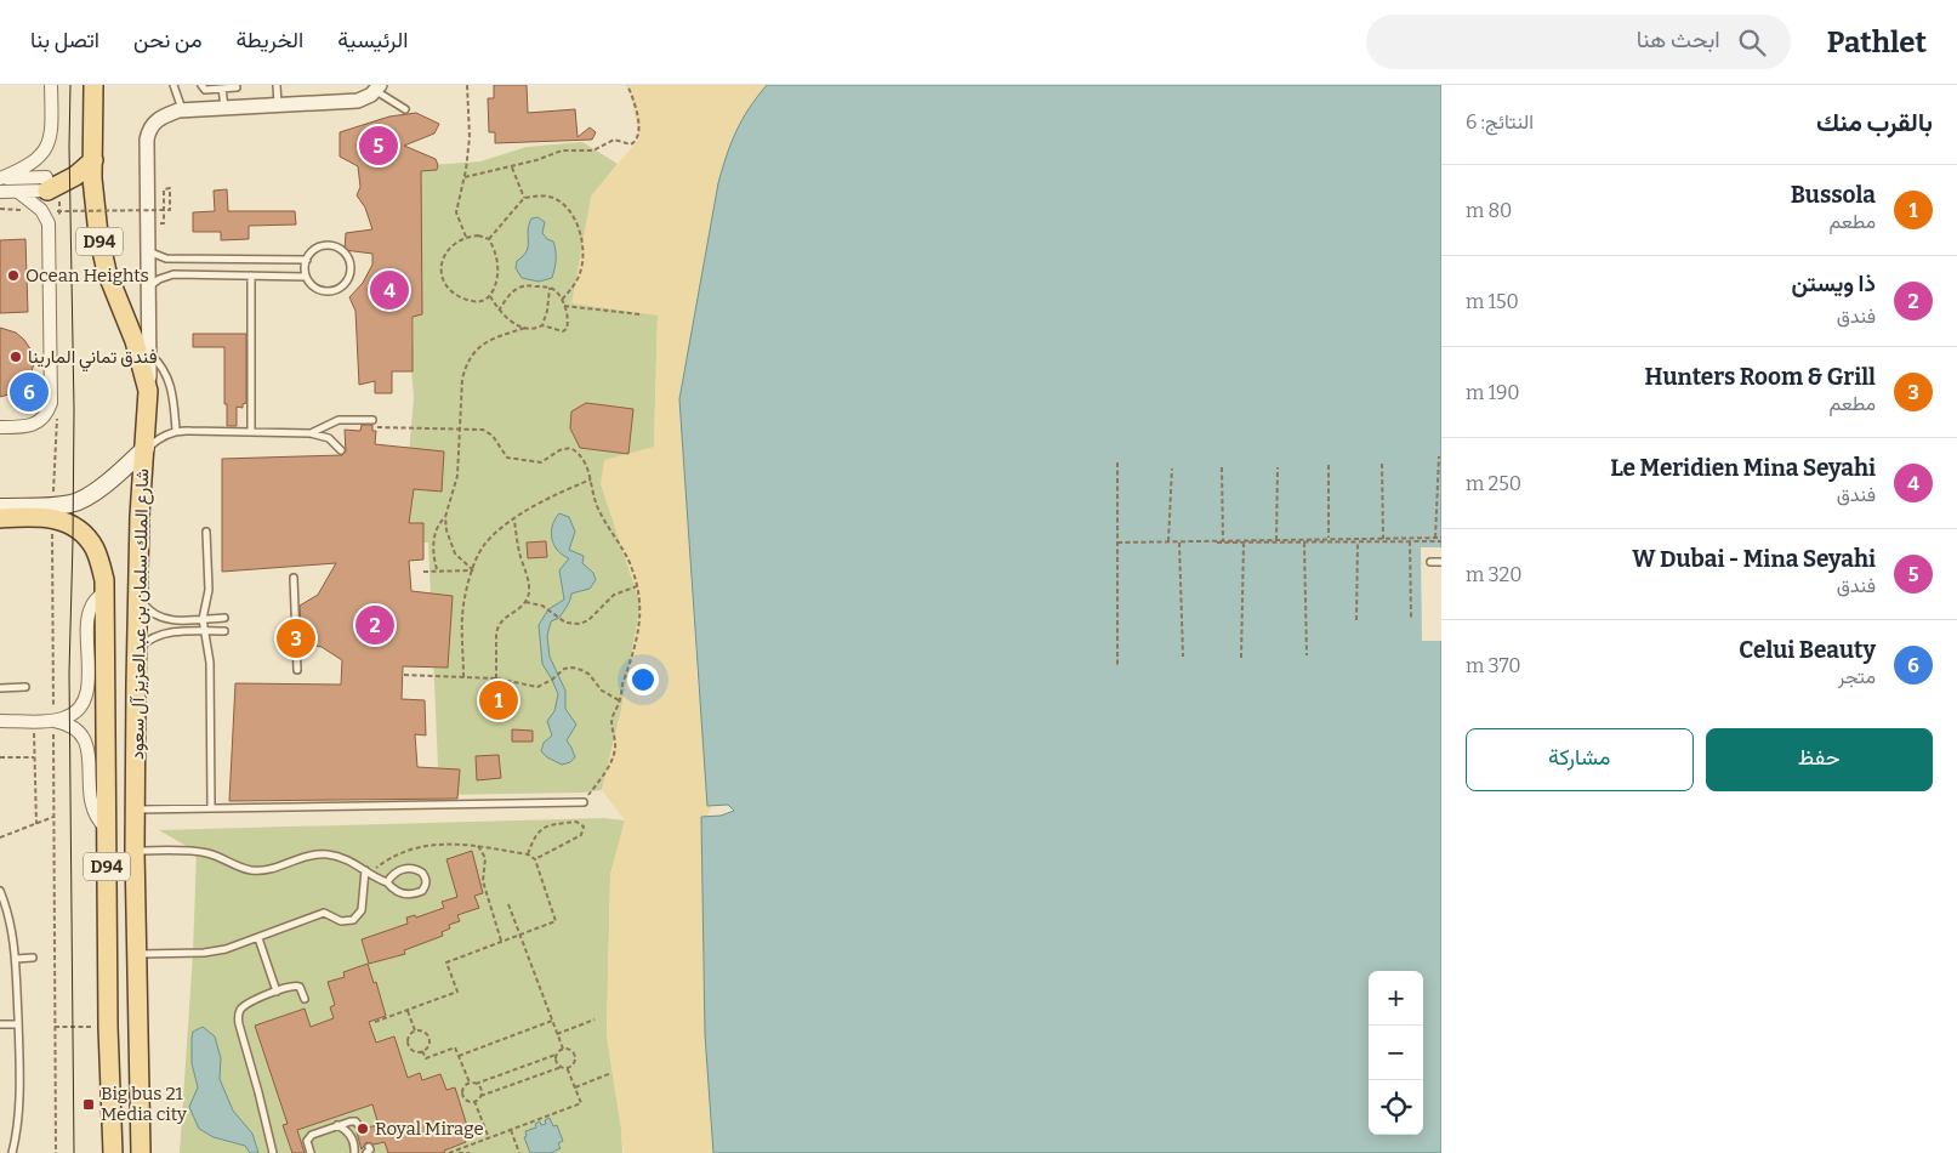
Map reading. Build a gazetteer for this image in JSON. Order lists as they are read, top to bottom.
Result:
{
  "streets": {
    "main road": ["D94", "شارع الملك سلمان بن عبدالعزيز آل سعود"]
  },
  "places": {
    "other": ["Ocean Heights", "فندق تماني المارينا", "Royal Mirage"],
    "transit": ["Big bus 21 Media city"]
  },
  "page": {
    "header": "Pathlet",
    "search": "ابحث هنا",
    "nav": [
      "الرئيسية",
      "الخريطة",
      "من نحن",
      "اتصل بنا"
    ],
    "heading": ["بالقرب منك", "النتائج: 6"],
    "pins": [
      "5",
      "4",
      "6",
      "2",
      "3",
      "1"
    ],
    "list": [
      {
        "mark": "1",
        "name": "Bussola",
        "note": "مطعم",
        "value": "80 m"
      },
      {
        "mark": "2",
        "name": "ذا ويستن",
        "note": "فندق",
        "value": "150 m"
      },
      {
        "mark": "3",
        "name": "Hunters Room & Grill",
        "note": "مطعم",
        "value": "190 m"
      },
      {
        "mark": "4",
        "name": "Le Meridien Mina Seyahi",
        "note": "فندق",
        "value": "250 m"
      },
      {
        "mark": "5",
        "name": "W Dubai - Mina Seyahi",
        "note": "فندق",
        "value": "320 m"
      },
      {
        "mark": "6",
        "name": "Celui Beauty",
        "note": "متجر",
        "value": "370 m"
      }
    ],
    "buttons": ["حفظ", "مشاركة"],
    "map_buttons": ["+", "−"]
  }
}
